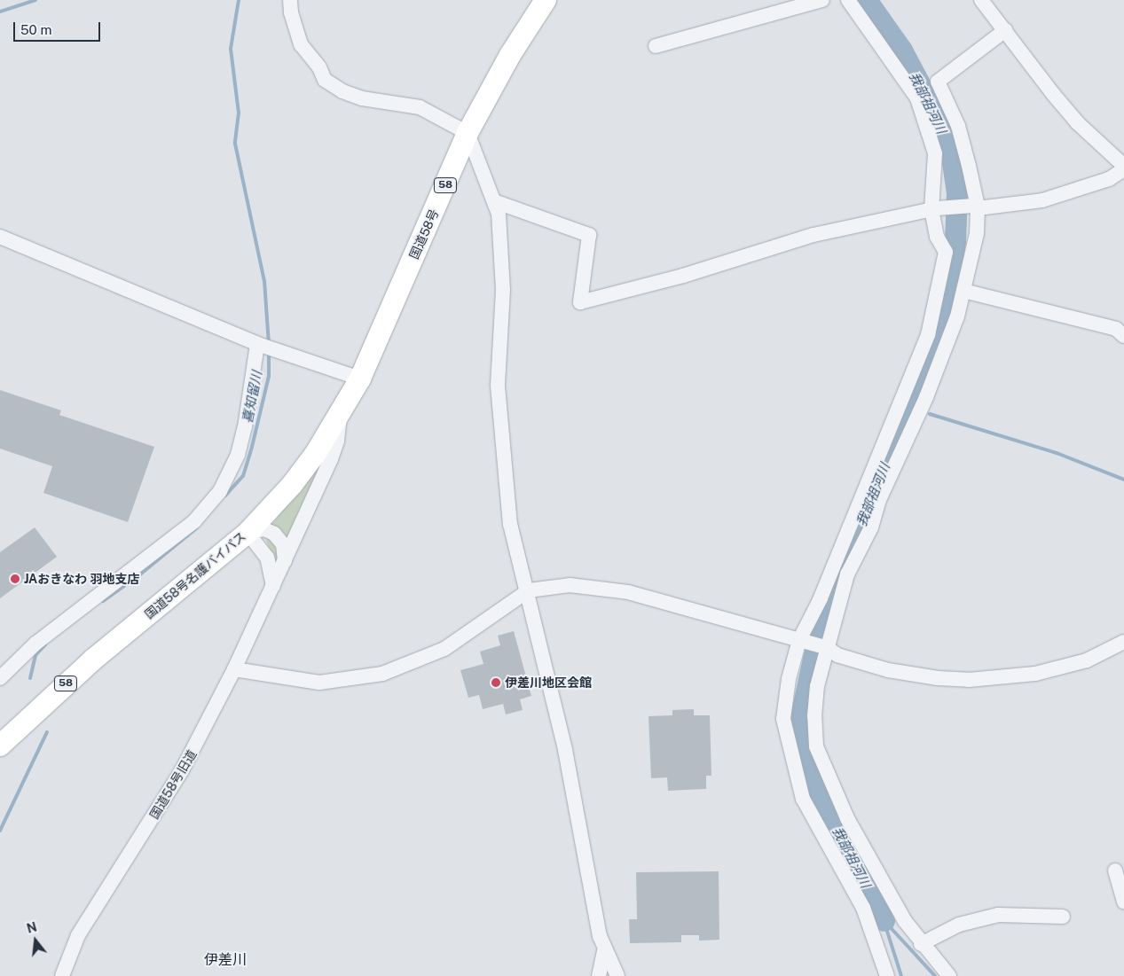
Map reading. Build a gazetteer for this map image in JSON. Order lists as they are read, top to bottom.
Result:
{
  "streets": {
    "highway": ["58", "国道58号", "国道58号名護バイパス"],
    "street": ["国道58号旧道"]
  },
  "crossings": [
    ["国道58号", "国道58号名護バイパス"],
    ["国道58号名護バイパス", "国道58号旧道"]
  ],
  "districts": ["伊差川"],
  "water": ["我部祖河川", "喜知留川"],
  "places": ["JAおきなわ 羽地支店", "伊差川地区会館"],
  "scale_bar": "50 m",
  "north": "top"
}
